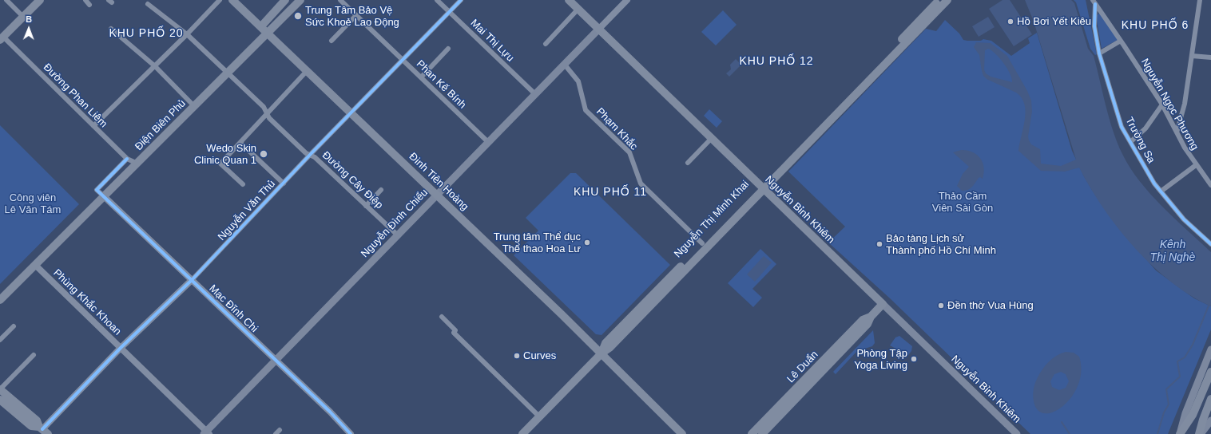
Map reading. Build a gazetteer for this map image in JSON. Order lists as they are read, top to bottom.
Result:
{
  "streets": {
    "main road": [
      "Điện Biên Phủ",
      "Đinh Tiên Hoàng",
      "Nguyễn Bỉnh Khiêm",
      "Nguyễn Thị Minh Khai",
      "Nguyễn Đình Chiểu",
      "Lê Duẩn"
    ],
    "street": [
      "Mai Thị Lựu",
      "Phan Kế Bính",
      "Đường Phan Liêm",
      "Nguyễn Ngọc Phương",
      "Phạm Khắc",
      "Trường Sa",
      "Đường Cây Điệp",
      "Nguyễn Văn Thủ",
      "Phùng Khắc Khoan",
      "Mạc Đĩnh Chi"
    ]
  },
  "crossings": [
    ["Mai Thị Lựu", "Nguyễn Văn Thủ"],
    ["Mai Thị Lựu", "Nguyễn Đình Chiểu"],
    ["Phan Kế Bính", "Nguyễn Văn Thủ"],
    ["Phan Kế Bính", "Nguyễn Đình Chiểu"],
    ["Đường Phan Liêm", "Điện Biên Phủ"],
    ["Nguyễn Ngọc Phương", "Trường Sa"],
    ["Điện Biên Phủ", "Đường Cây Điệp"],
    ["Điện Biên Phủ", "Đinh Tiên Hoàng"],
    ["Điện Biên Phủ", "Phùng Khắc Khoan"],
    ["Điện Biên Phủ", "Mạc Đĩnh Chi"],
    ["Phạm Khắc", "Nguyễn Thị Minh Khai"],
    ["Phạm Khắc", "Nguyễn Đình Chiểu"],
    ["Đường Cây Điệp", "Nguyễn Văn Thủ"],
    ["Đường Cây Điệp", "Nguyễn Đình Chiểu"],
    ["Đinh Tiên Hoàng", "Nguyễn Văn Thủ"],
    ["Đinh Tiên Hoàng", "Nguyễn Thị Minh Khai"],
    ["Đinh Tiên Hoàng", "Nguyễn Đình Chiểu"],
    ["Nguyễn Bỉnh Khiêm", "Nguyễn Thị Minh Khai"],
    ["Nguyễn Bỉnh Khiêm", "Nguyễn Đình Chiểu"],
    ["Nguyễn Bỉnh Khiêm", "Lê Duẩn"],
    ["Nguyễn Văn Thủ", "Phùng Khắc Khoan"],
    ["Nguyễn Văn Thủ", "Mạc Đĩnh Chi"],
    ["Nguyễn Đình Chiểu", "Phùng Khắc Khoan"],
    ["Nguyễn Đình Chiểu", "Mạc Đĩnh Chi"]
  ],
  "districts": [
    "KHU PHỐ 6",
    "KHU PHỐ 20",
    "KHU PHỐ 12",
    "KHU PHỐ 11"
  ],
  "water": ["Kênh Thị Nghè"],
  "parks": ["Thảo Cầm Viên Sài Gòn", "Công viên Lê Văn Tám"],
  "places": [
    "Trung Tâm Bảo Vệ Sức Khoẻ Lao Động",
    "Hồ Bơi Yết Kiêu",
    "Wedo Skin Clinic Quan 1",
    "Trung tâm Thể dục Thể thao Hoa Lư",
    "Bảo tàng Lịch sử Thành phố Hồ Chí Minh",
    "Đền thờ Vua Hùng",
    "Curves",
    "Phòng Tập Yoga Living"
  ],
  "north": "top"
}
